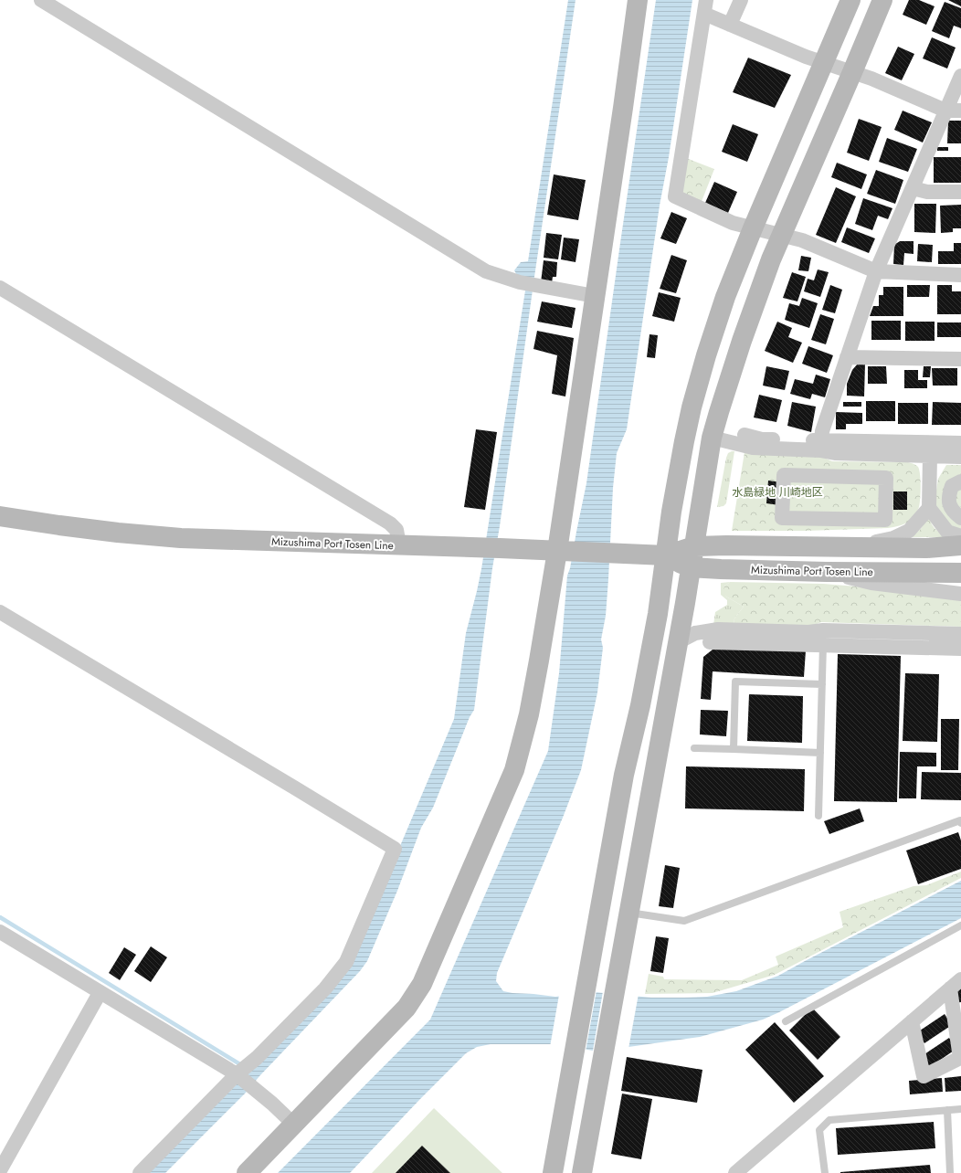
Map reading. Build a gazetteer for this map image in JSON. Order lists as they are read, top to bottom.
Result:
{
  "streets": {
    "street": ["Mizushima Port Tosen Line"]
  },
  "parks": ["水島緑地 川崎地区"]
}
